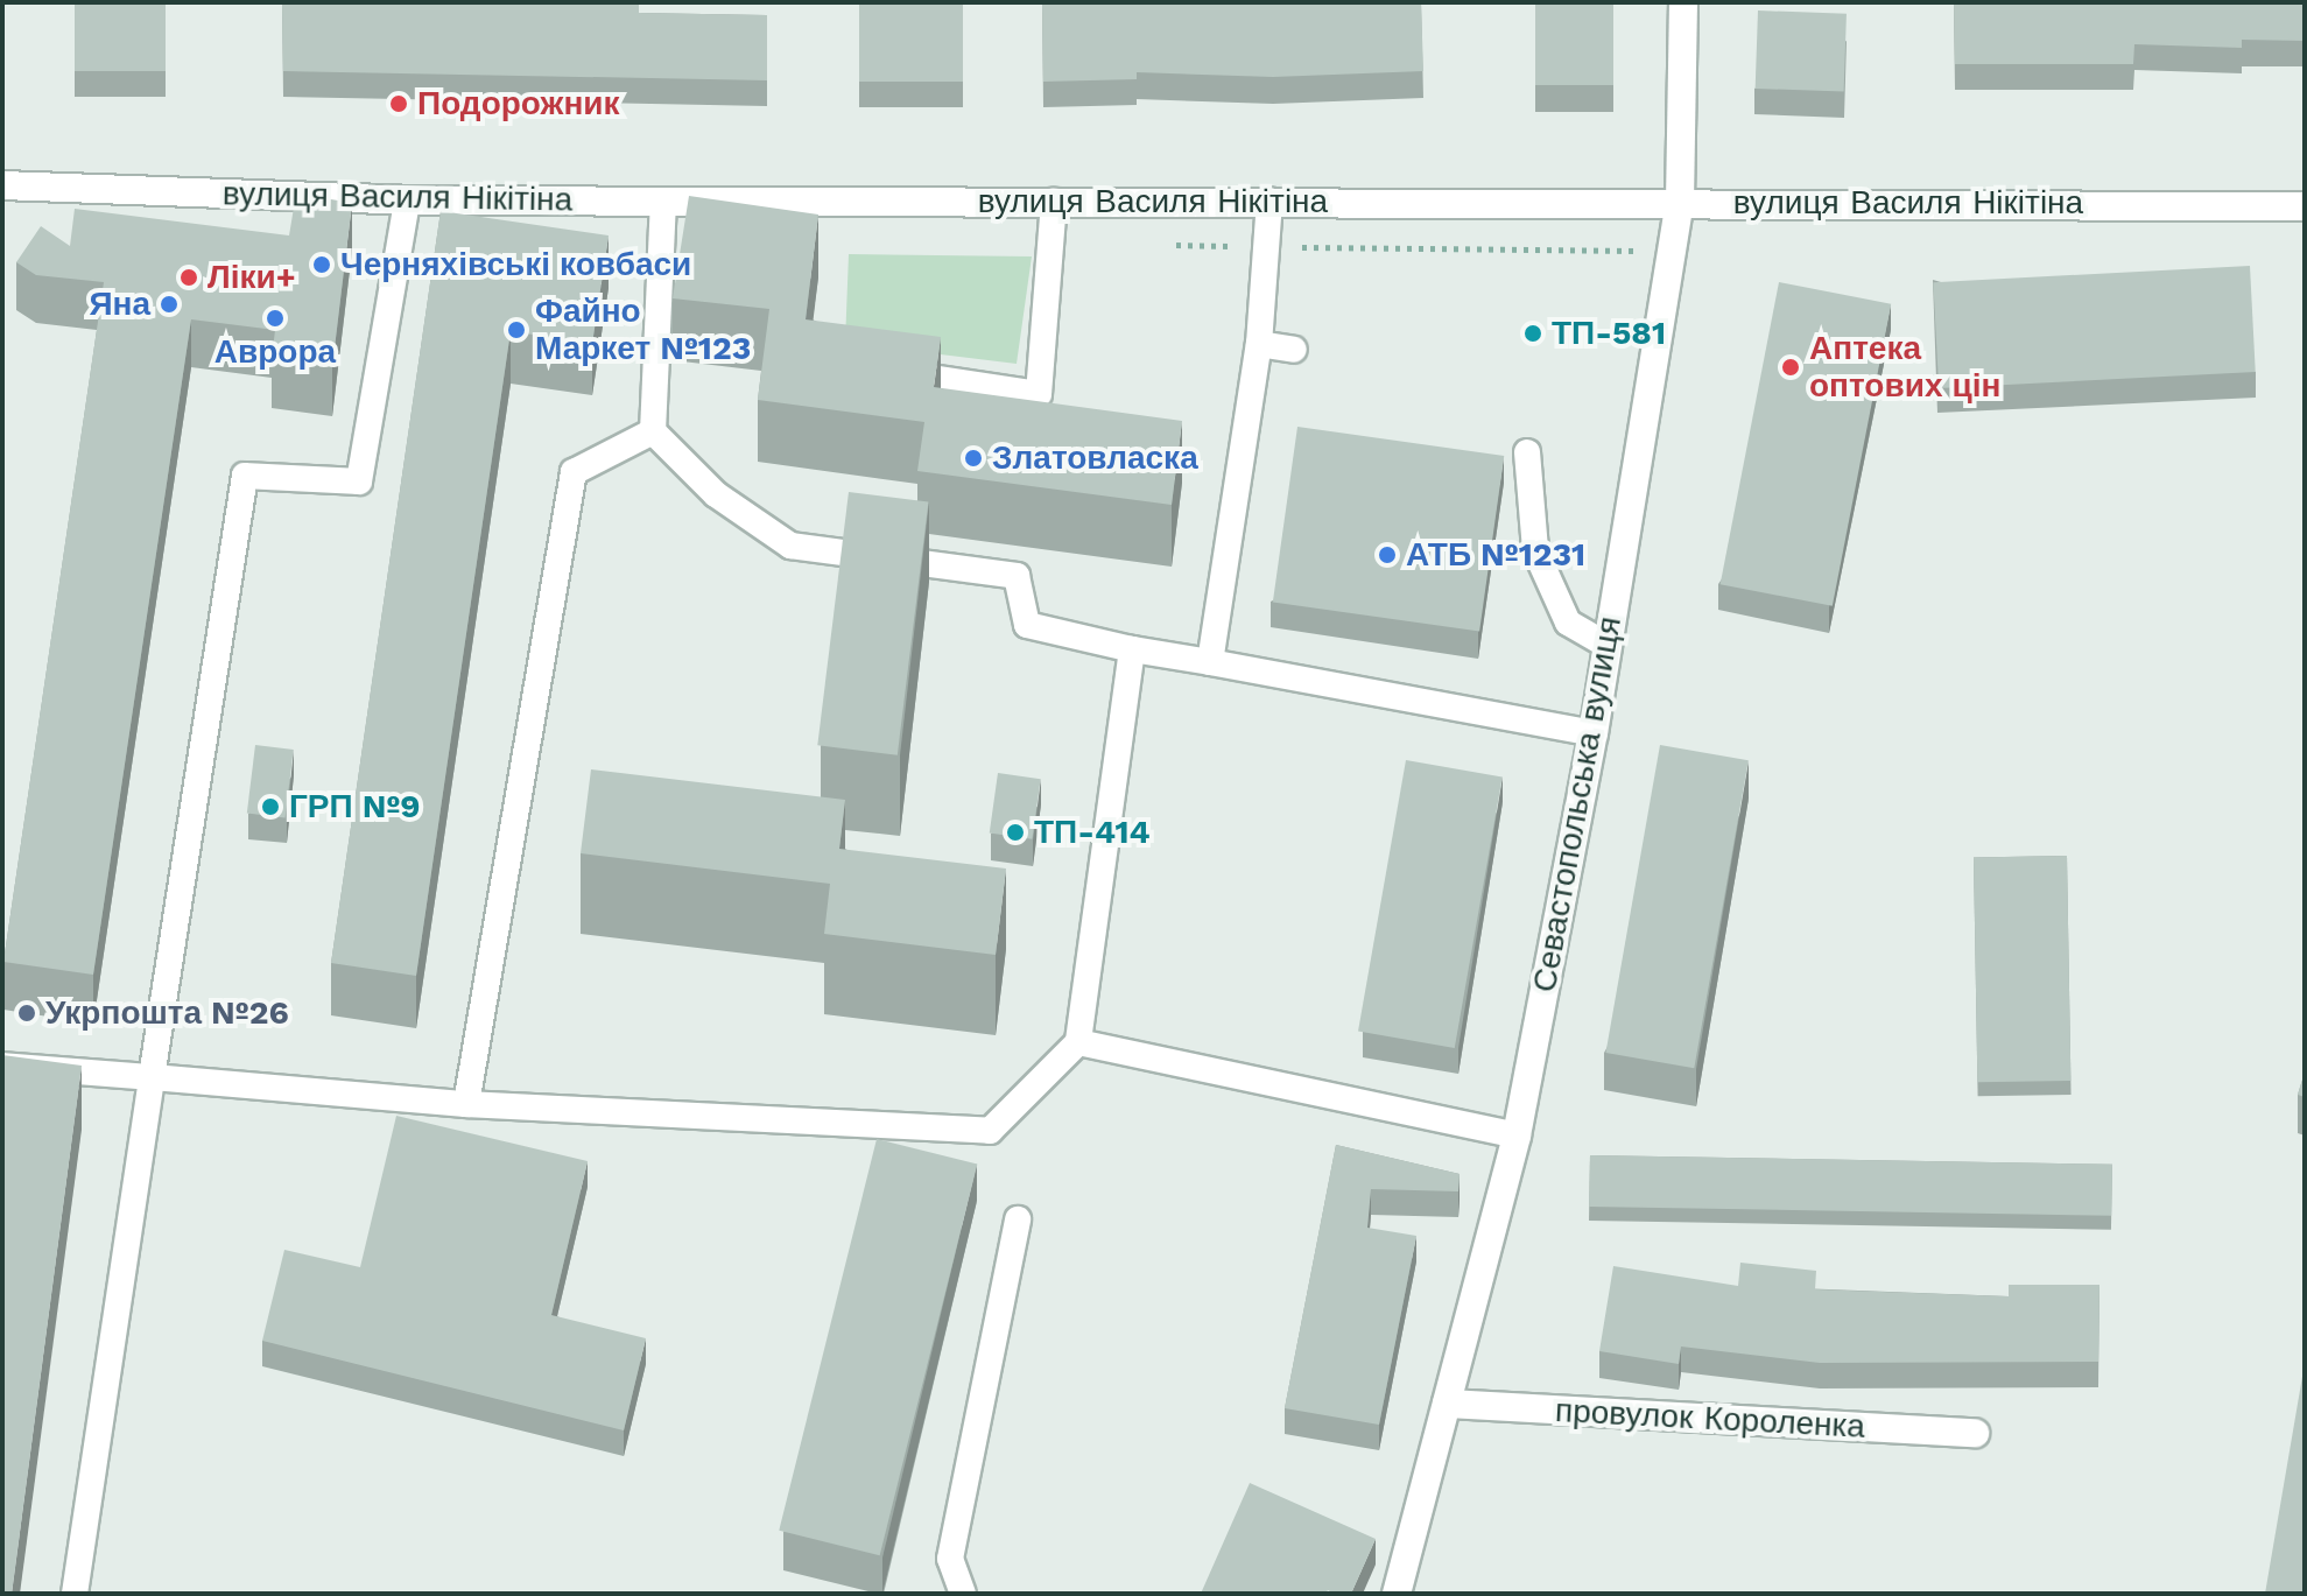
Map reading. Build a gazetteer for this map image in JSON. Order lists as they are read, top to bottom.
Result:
{
  "streets": {
    "street": ["вулиця Василя Нікітіна", "Севастопольська вулиця", "провулок Короленка"]
  },
  "crossings": [
    ["вулиця Василя Нікітіна", "Севастопольська вулиця"],
    ["Севастопольська вулиця", "провулок Короленка"]
  ],
  "places": [
    "Подорожник",
    "Черняхівські ковбаси",
    "Ліки+",
    "Яна",
    "Аврора",
    "Файно Маркет №123",
    "ТП-581",
    "Аптека оптових цін",
    "Златовласка",
    "АТБ №1231",
    "ГРП №9",
    "ТП-414",
    "Укрпошта №26"
  ]
}
